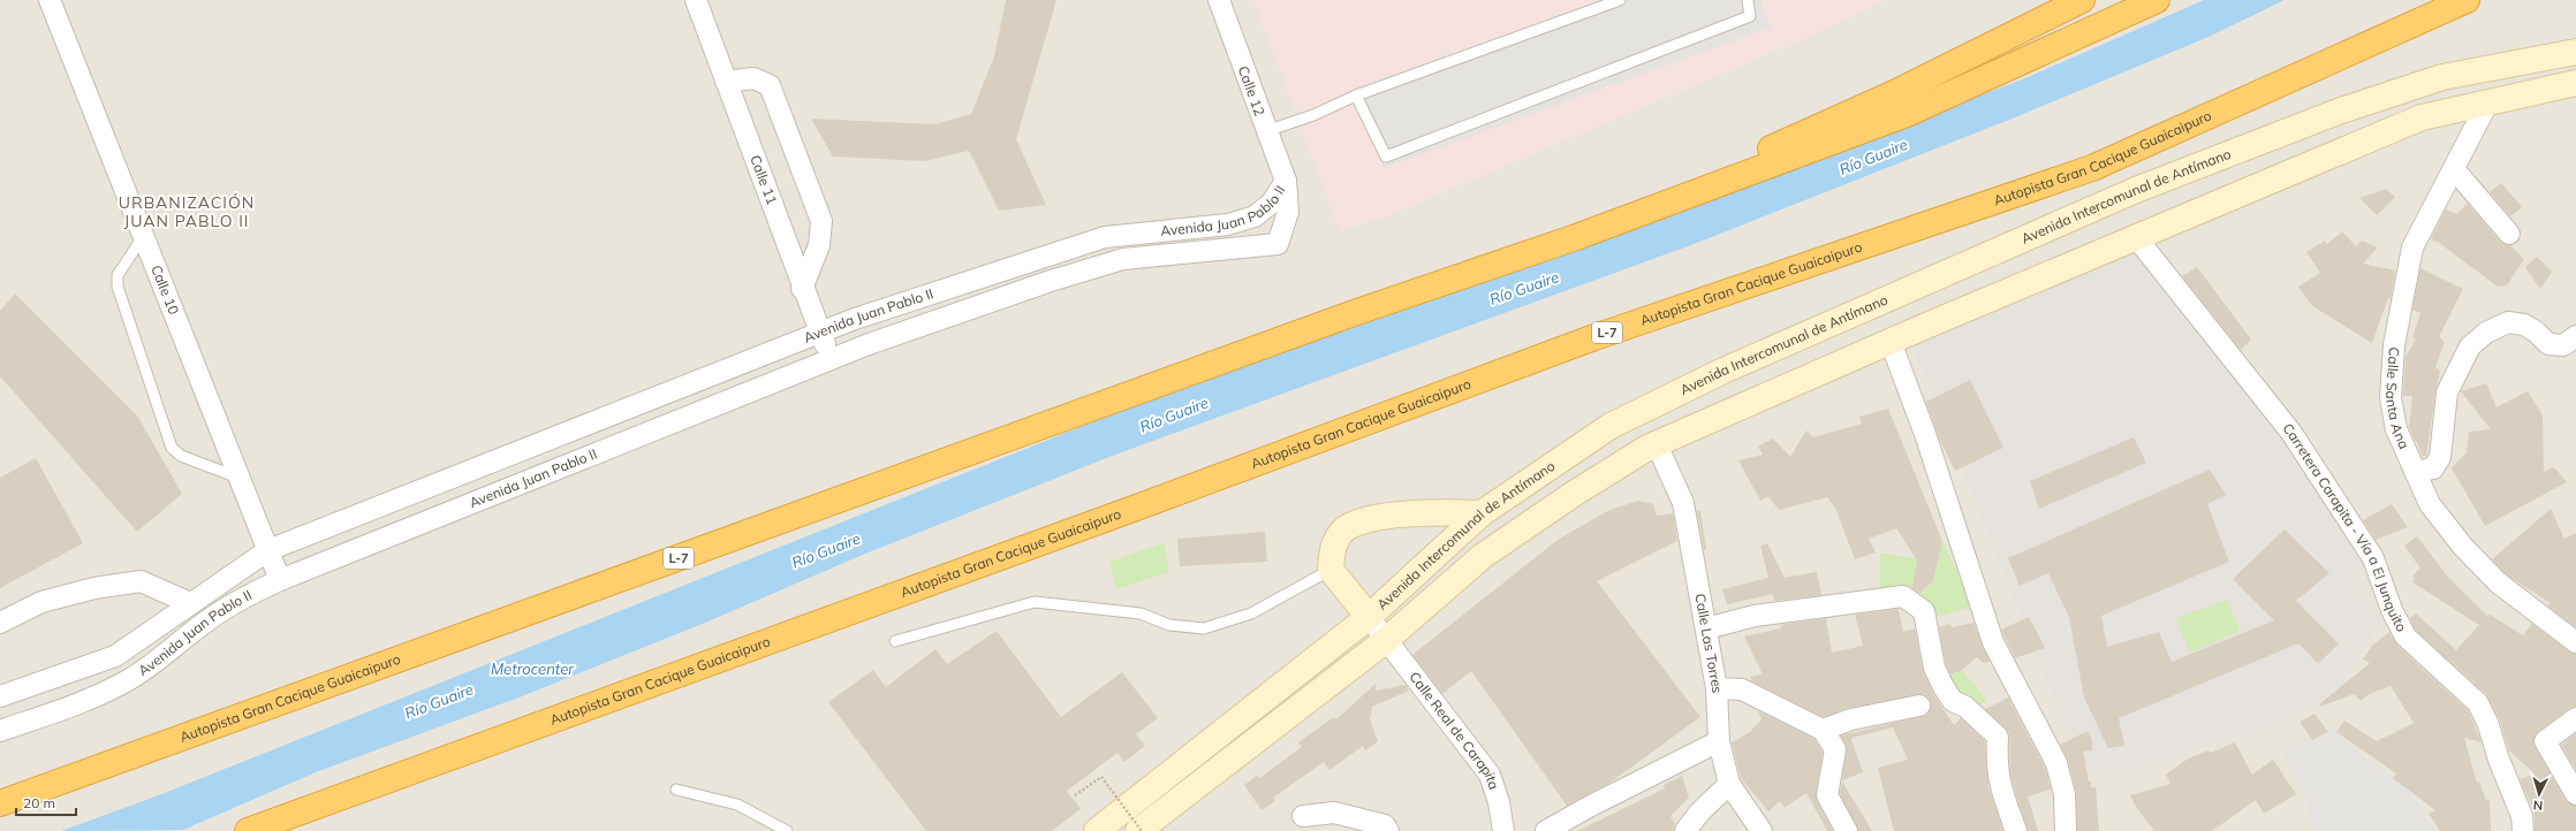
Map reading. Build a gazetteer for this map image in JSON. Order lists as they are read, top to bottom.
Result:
{
  "streets": {
    "highway": ["Autopista Gran Cacique Guaicaipuro", "L-7"],
    "main road": ["Avenida Intercomunal de Antímano"],
    "street": [
      "Calle 12",
      "Calle 11",
      "Avenida Juan Pablo II",
      "Calle 10",
      "Calle Santa Ana",
      "Carretera Carapita - Vía a El Junquito",
      "Calle Las Torres",
      "Calle Real de Carapita"
    ]
  },
  "crossings": [
    ["Calle 12", "Avenida Juan Pablo II"],
    ["Calle 11", "Avenida Juan Pablo II"],
    ["Avenida Intercomunal de Antímano", "Calle Santa Ana"],
    ["Avenida Intercomunal de Antímano", "Carretera Carapita - Vía a El Junquito"],
    ["Avenida Intercomunal de Antímano", "Calle Las Torres"],
    ["Avenida Intercomunal de Antímano", "Calle Real de Carapita"],
    ["Avenida Juan Pablo II", "Calle 10"]
  ],
  "districts": ["URBANIZACIÓN JUAN PABLO II"],
  "water": ["Río Guaire", "Metrocenter"],
  "scale_bar": "20 m",
  "north": "bottom"
}
